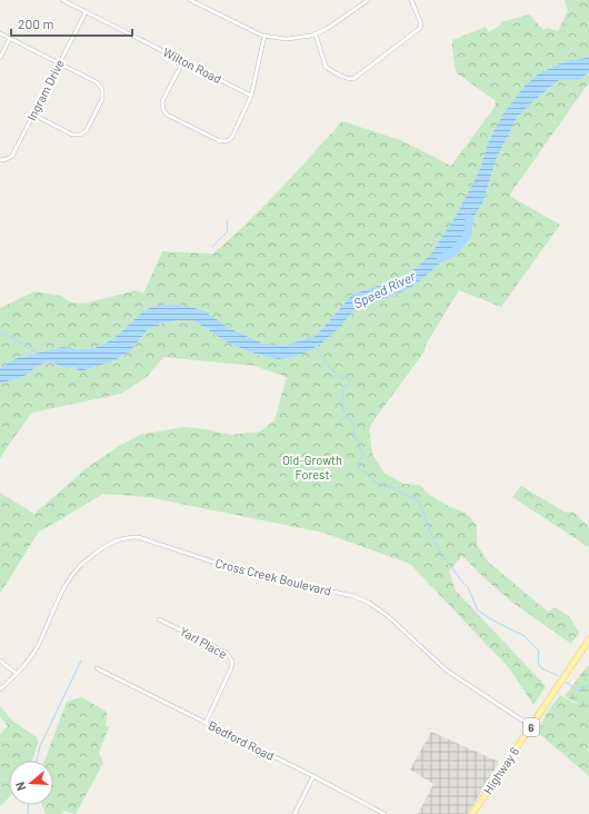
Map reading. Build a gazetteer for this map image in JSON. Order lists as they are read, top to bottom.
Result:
{
  "streets": {
    "main road": ["6", "Highway 6"],
    "street": [
      "Wilton Road",
      "Ingram Drive",
      "Cross Creek Boulevard",
      "Yarl Place",
      "Bedford Road"
    ]
  },
  "crossings": [
    ["Wilton Road", "Ingram Drive"],
    ["Cross Creek Boulevard", "Highway 6"],
    ["Yarl Place", "Bedford Road"]
  ],
  "water": ["Speed River"],
  "parks": ["Old-Growth Forest"],
  "scale_bar": "200 m",
  "north": "left"
}
